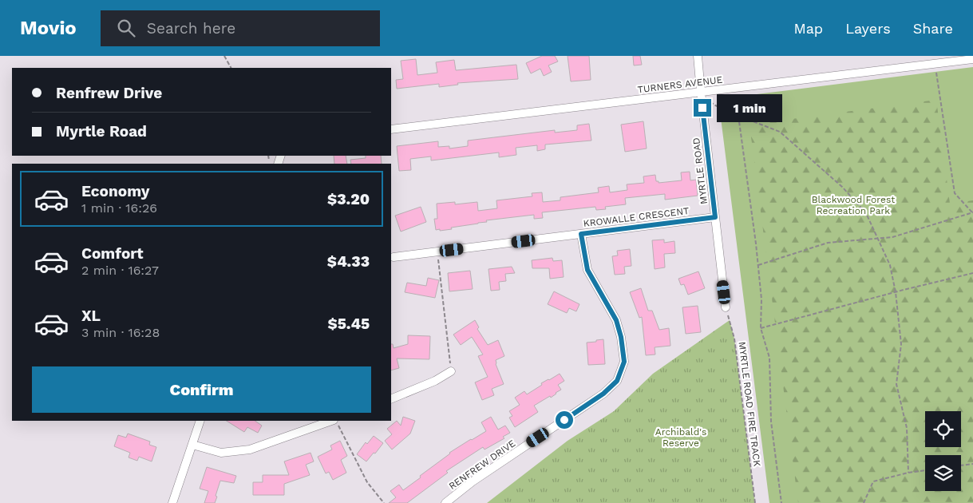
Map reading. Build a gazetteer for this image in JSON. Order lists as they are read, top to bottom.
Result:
{
  "streets": {
    "street": [
      "TURNERS AVENUE",
      "MYRTLE ROAD",
      "KROWALLE CRESCENT",
      "RENFREW DRIVE"
    ],
    "path": ["MYRTLE ROAD FIRE TRACK"]
  },
  "crossings": [
    ["TURNERS AVENUE", "MYRTLE ROAD"],
    ["MYRTLE ROAD", "KROWALLE CRESCENT"],
    ["MYRTLE ROAD", "MYRTLE ROAD FIRE TRACK"],
    ["KROWALLE CRESCENT", "RENFREW DRIVE"]
  ],
  "parks": ["Blackwood Forest Recreation Park", "Archibald's Reserve"],
  "page": {
    "header": "Movio",
    "search": "Search here",
    "nav": ["Map", "Layers", "Share"],
    "banner": ["Renfrew Drive", "Myrtle Road"],
    "bubble": "1 min",
    "list": [
      {
        "name": "Economy",
        "note": "1 min · 16:26",
        "value": "$3.20"
      },
      {
        "name": "Comfort",
        "note": "2 min · 16:27",
        "value": "$4.33"
      },
      {
        "name": "XL",
        "note": "3 min · 16:28",
        "value": "$5.45"
      }
    ],
    "buttons": "Confirm"
  }
}
